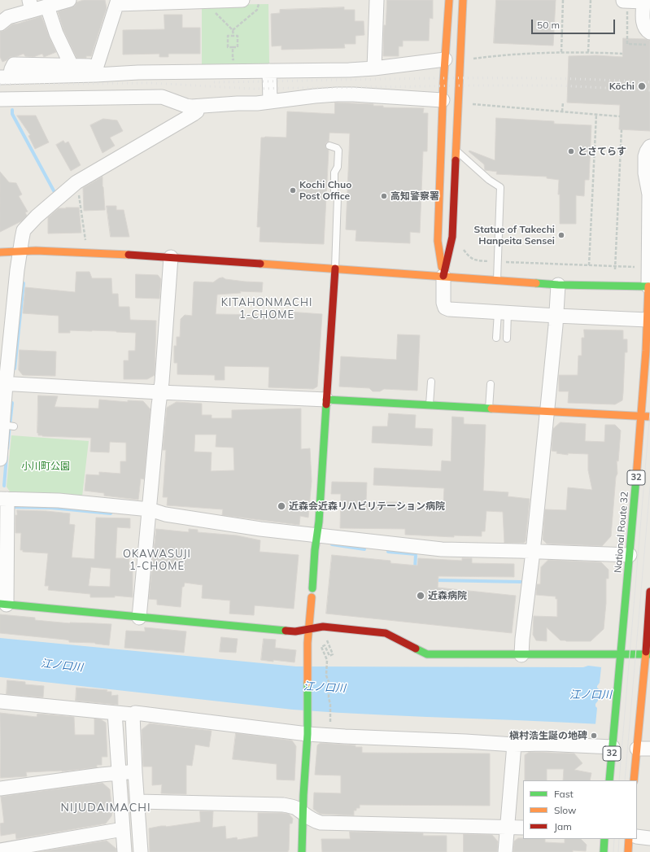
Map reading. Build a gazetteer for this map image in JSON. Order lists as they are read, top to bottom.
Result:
{
  "streets": {
    "main road": ["32", "National Route 32"]
  },
  "districts": ["KITAHONMACHI 1-CHOME", "OKAWASUJI 1-CHOME", "NIJUDAIMACHI"],
  "water": ["江ノ口川"],
  "parks": ["小川町公園"],
  "places": [
    "Kōchi",
    "とさてらす",
    "Kochi Chuo Post Office",
    "高知警察署",
    "Statue of Takechi Hanpeita Sensei",
    "近森会近森リハビリテーション病院",
    "近森病院",
    "槇村浩生誕の地碑"
  ],
  "legend": ["Fast", "Slow", "Jam"],
  "scale_bar": "50 m"
}
